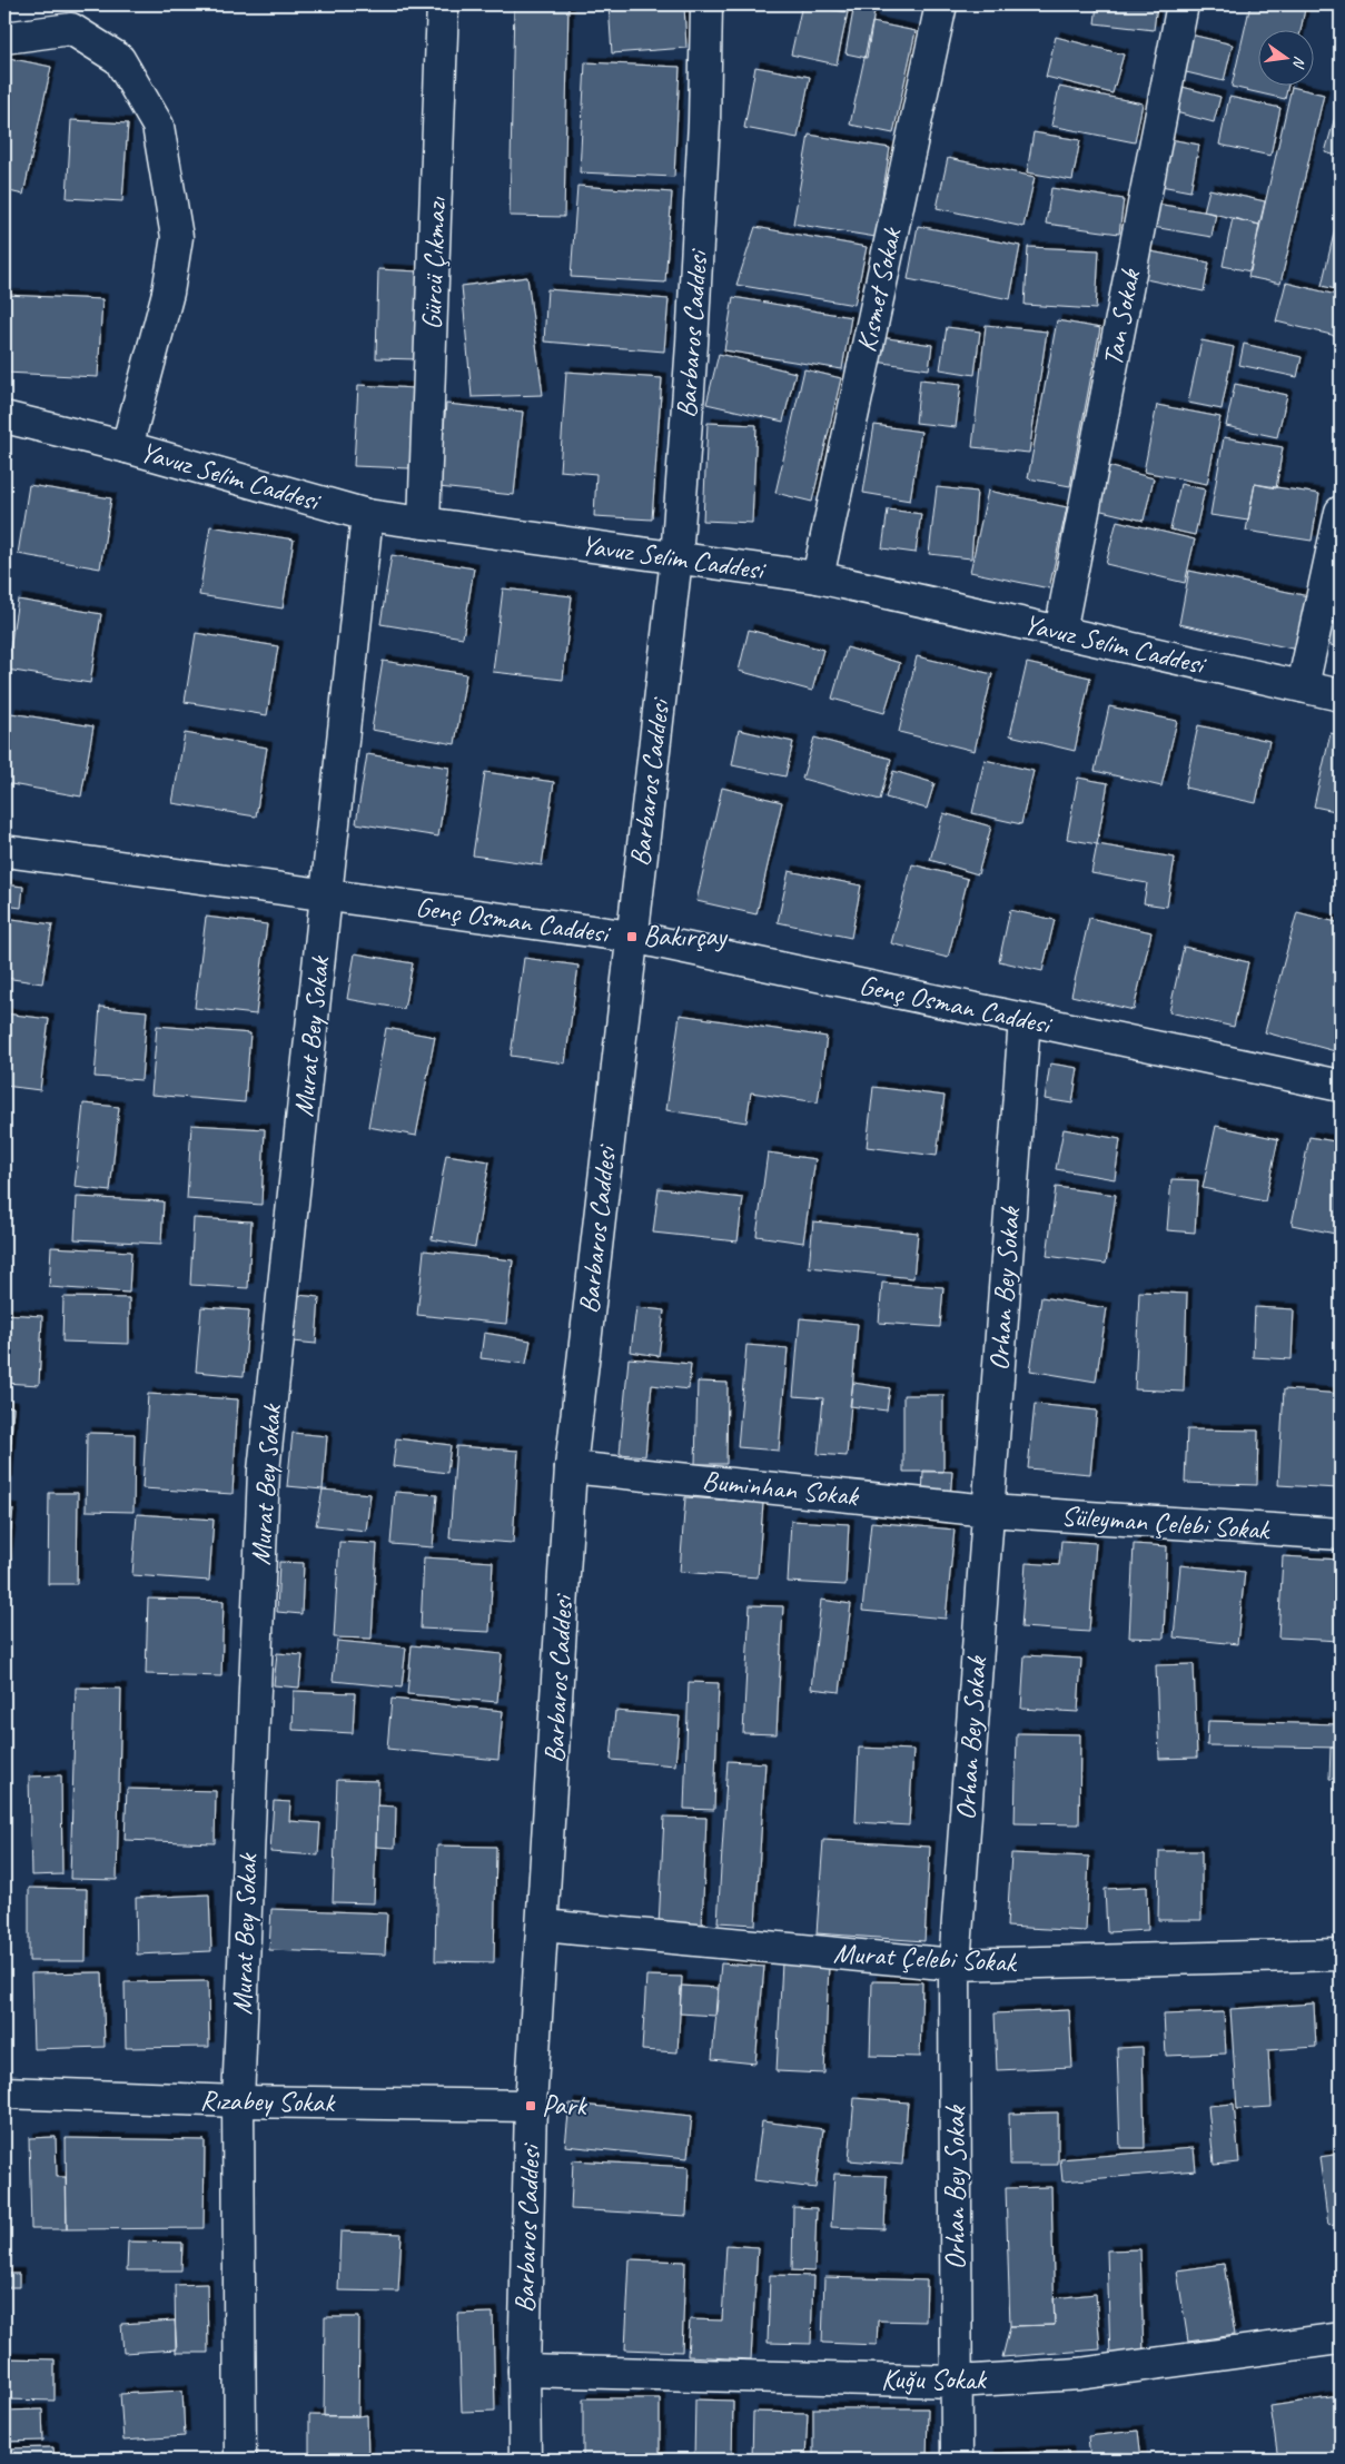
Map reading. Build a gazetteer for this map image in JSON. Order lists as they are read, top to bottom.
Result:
{
  "streets": {
    "street": [
      "Gürcü Çıkmazı",
      "Kısmet Sokak",
      "Tan Sokak",
      "Barbaros Caddesi",
      "Yavuz Selim Caddesi",
      "Genç Osman Caddesi",
      "Murat Bey Sokak",
      "Orhan Bey Sokak",
      "Buminhan Sokak",
      "Süleyman Çelebi Sokak",
      "Murat Çelebi Sokak",
      "Rızabey Sokak",
      "Kuğu Sokak"
    ]
  },
  "crossings": [
    ["Gürcü Çıkmazı", "Yavuz Selim Caddesi"],
    ["Kısmet Sokak", "Yavuz Selim Caddesi"],
    ["Tan Sokak", "Yavuz Selim Caddesi"],
    ["Barbaros Caddesi", "Yavuz Selim Caddesi"],
    ["Barbaros Caddesi", "Genç Osman Caddesi"],
    ["Barbaros Caddesi", "Buminhan Sokak"],
    ["Barbaros Caddesi", "Murat Çelebi Sokak"],
    ["Barbaros Caddesi", "Rızabey Sokak"],
    ["Barbaros Caddesi", "Kuğu Sokak"],
    ["Yavuz Selim Caddesi", "Murat Bey Sokak"],
    ["Genç Osman Caddesi", "Murat Bey Sokak"],
    ["Genç Osman Caddesi", "Orhan Bey Sokak"],
    ["Murat Bey Sokak", "Rızabey Sokak"],
    ["Orhan Bey Sokak", "Buminhan Sokak"],
    ["Orhan Bey Sokak", "Süleyman Çelebi Sokak"],
    ["Orhan Bey Sokak", "Murat Çelebi Sokak"],
    ["Orhan Bey Sokak", "Kuğu Sokak"],
    ["Buminhan Sokak", "Süleyman Çelebi Sokak"]
  ],
  "places": {
    "transit": ["Bakırçay", "Park"]
  },
  "north": "right"
}
